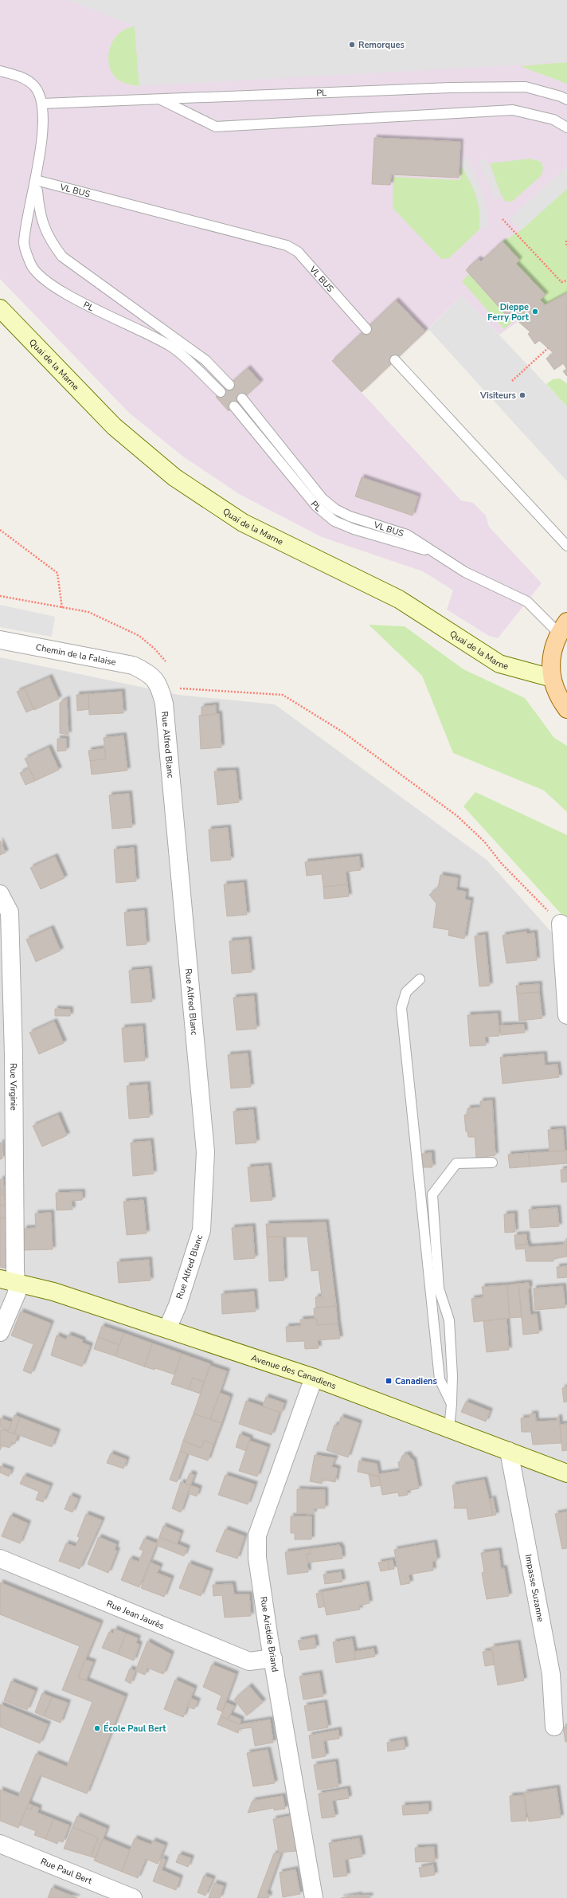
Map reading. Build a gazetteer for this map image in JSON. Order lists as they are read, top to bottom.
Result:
{
  "streets": {
    "street": [
      "Quai de la Marne",
      "Chemin de la Falaise",
      "Rue Alfred Blanc",
      "Rue Virginie",
      "Avenue des Canadiens",
      "Impasse Suzanne",
      "Rue Jean Jaurès",
      "Rue Aristide Briand",
      "Rue Paul Bert"
    ],
    "lane": ["PL", "VL BUS"]
  },
  "crossings": [
    ["PL", "VL BUS"],
    ["Chemin de la Falaise", "Rue Alfred Blanc"],
    ["Rue Alfred Blanc", "Avenue des Canadiens"],
    ["Rue Virginie", "Avenue des Canadiens"],
    ["Avenue des Canadiens", "Impasse Suzanne"],
    ["Avenue des Canadiens", "Rue Aristide Briand"],
    ["Rue Jean Jaurès", "Rue Aristide Briand"]
  ],
  "places": {
    "other": [
      "Remorques",
      "Dieppe Ferry Port",
      "Visiteurs",
      "École Paul Bert"
    ],
    "transit": ["Canadiens"]
  }
}
